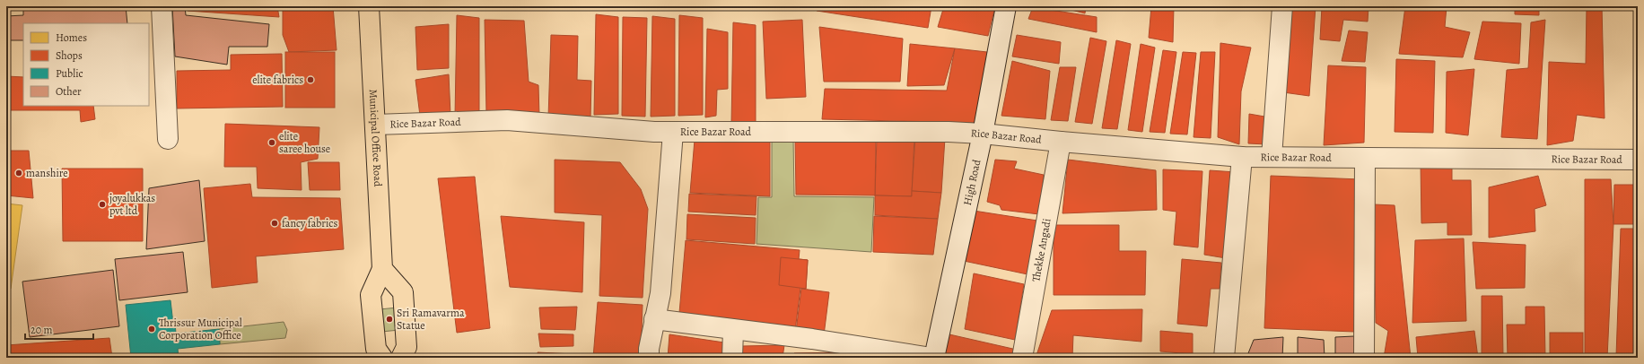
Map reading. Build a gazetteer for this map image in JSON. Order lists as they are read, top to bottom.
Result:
{
  "streets": {
    "main road": ["Municipal Office Road"],
    "street": ["Rice Bazar Road", "High Road", "Thekke Angadi"]
  },
  "crossings": [
    ["Rice Bazar Road", "Municipal Office Road"],
    ["Rice Bazar Road", "High Road"],
    ["Rice Bazar Road", "Thekke Angadi"]
  ],
  "places": [
    "elite fabrics",
    "elite saree house",
    "manshire",
    "joyalukkas pvt ltd",
    "fancy fabrics",
    "Sri Ramavarma Statue",
    "Thrissur Municipal Corporation Office"
  ],
  "legend": [
    "Homes",
    "Shops",
    "Public",
    "Other"
  ],
  "scale_bar": "20 m"
}
